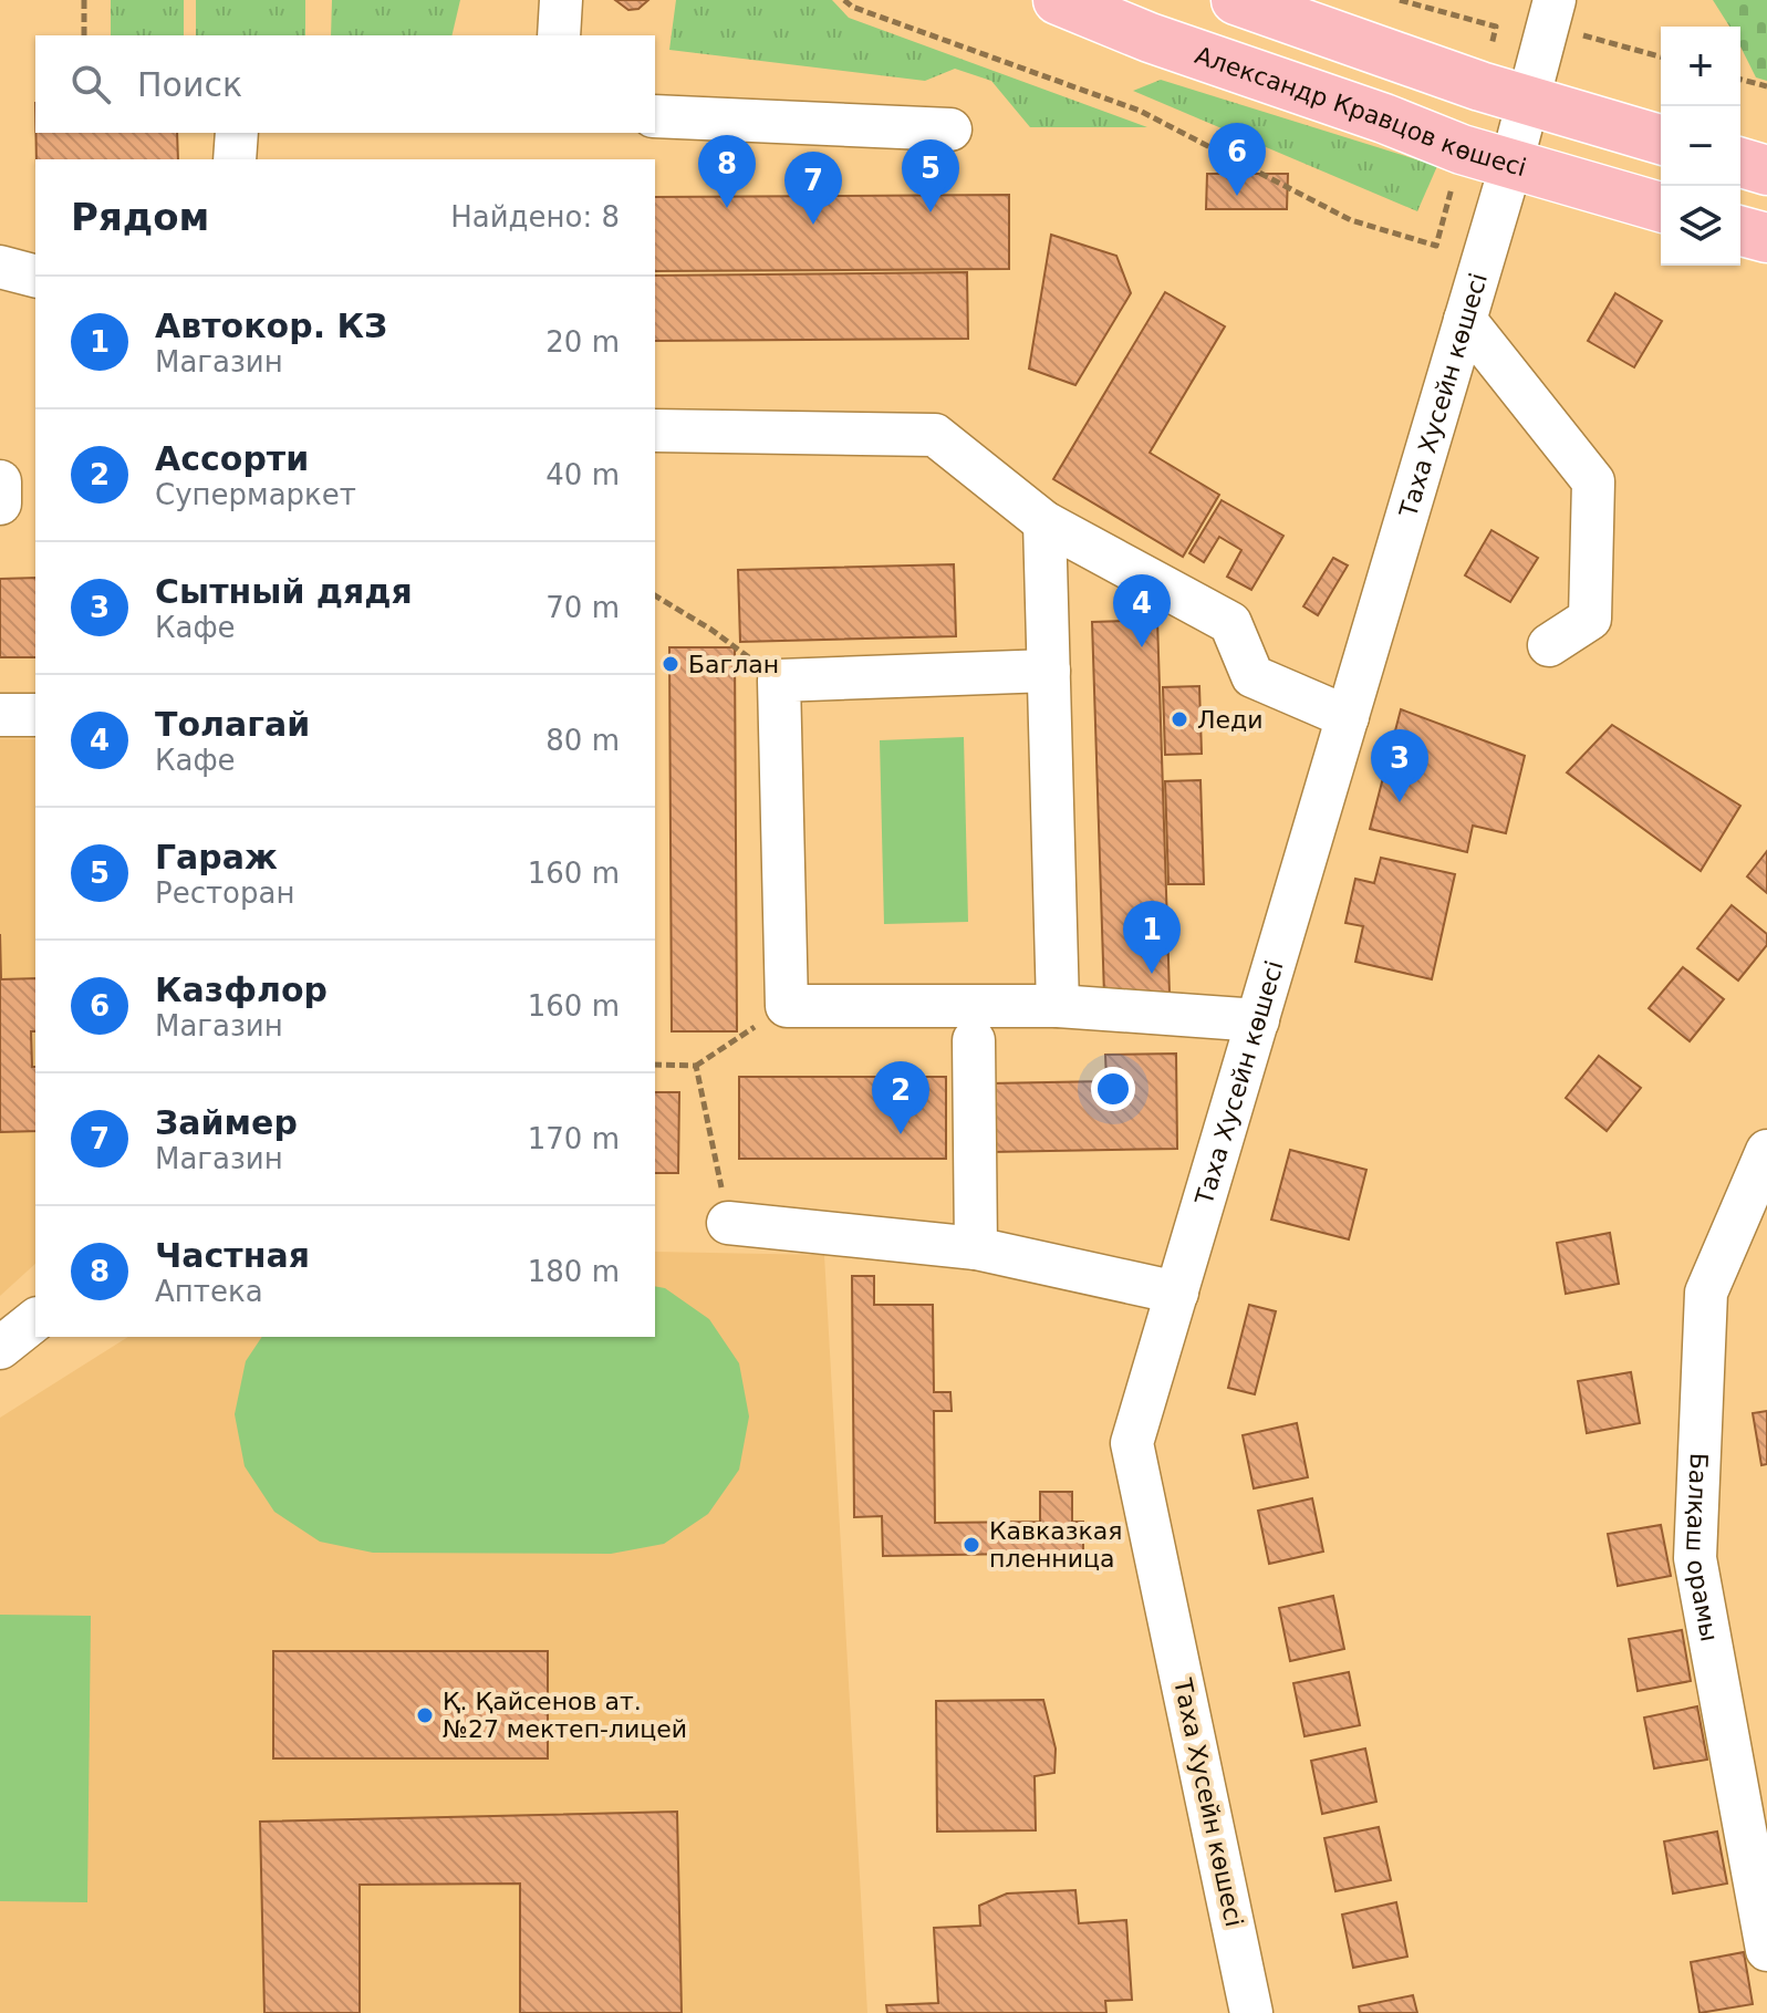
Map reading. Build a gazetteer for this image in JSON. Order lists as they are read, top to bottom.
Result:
{
  "streets": {
    "main road": ["Александр Кравцов көшесі"],
    "street": ["Таха Хусейн көшесі", "Балқаш орамы"]
  },
  "crossings": [
    ["Александр Кравцов көшесі", "Таха Хусейн көшесі"]
  ],
  "places": [
    "Баглан",
    "Леди",
    "Кавказкая пленница",
    "Қ. Қайсенов ат. №27 мектеп-лицей"
  ],
  "page": {
    "map_buttons": ["+", "−"],
    "search": "Поиск",
    "pins": [
      "6",
      "8",
      "5",
      "7",
      "4",
      "3",
      "1",
      "2"
    ],
    "heading": ["Рядом", "Найдено: 8"],
    "list": [
      {
        "mark": "1",
        "name": "Автокор. КЗ",
        "note": "Магазин",
        "value": "20 m"
      },
      {
        "mark": "2",
        "name": "Ассорти",
        "note": "Супермаркет",
        "value": "40 m"
      },
      {
        "mark": "3",
        "name": "Сытный дядя",
        "note": "Кафе",
        "value": "70 m"
      },
      {
        "mark": "4",
        "name": "Толагай",
        "note": "Кафе",
        "value": "80 m"
      },
      {
        "mark": "5",
        "name": "Гараж",
        "note": "Ресторан",
        "value": "160 m"
      },
      {
        "mark": "6",
        "name": "Казфлор",
        "note": "Магазин",
        "value": "160 m"
      },
      {
        "mark": "7",
        "name": "Займер",
        "note": "Магазин",
        "value": "170 m"
      },
      {
        "mark": "8",
        "name": "Частная",
        "note": "Аптека",
        "value": "180 m"
      }
    ]
  }
}
